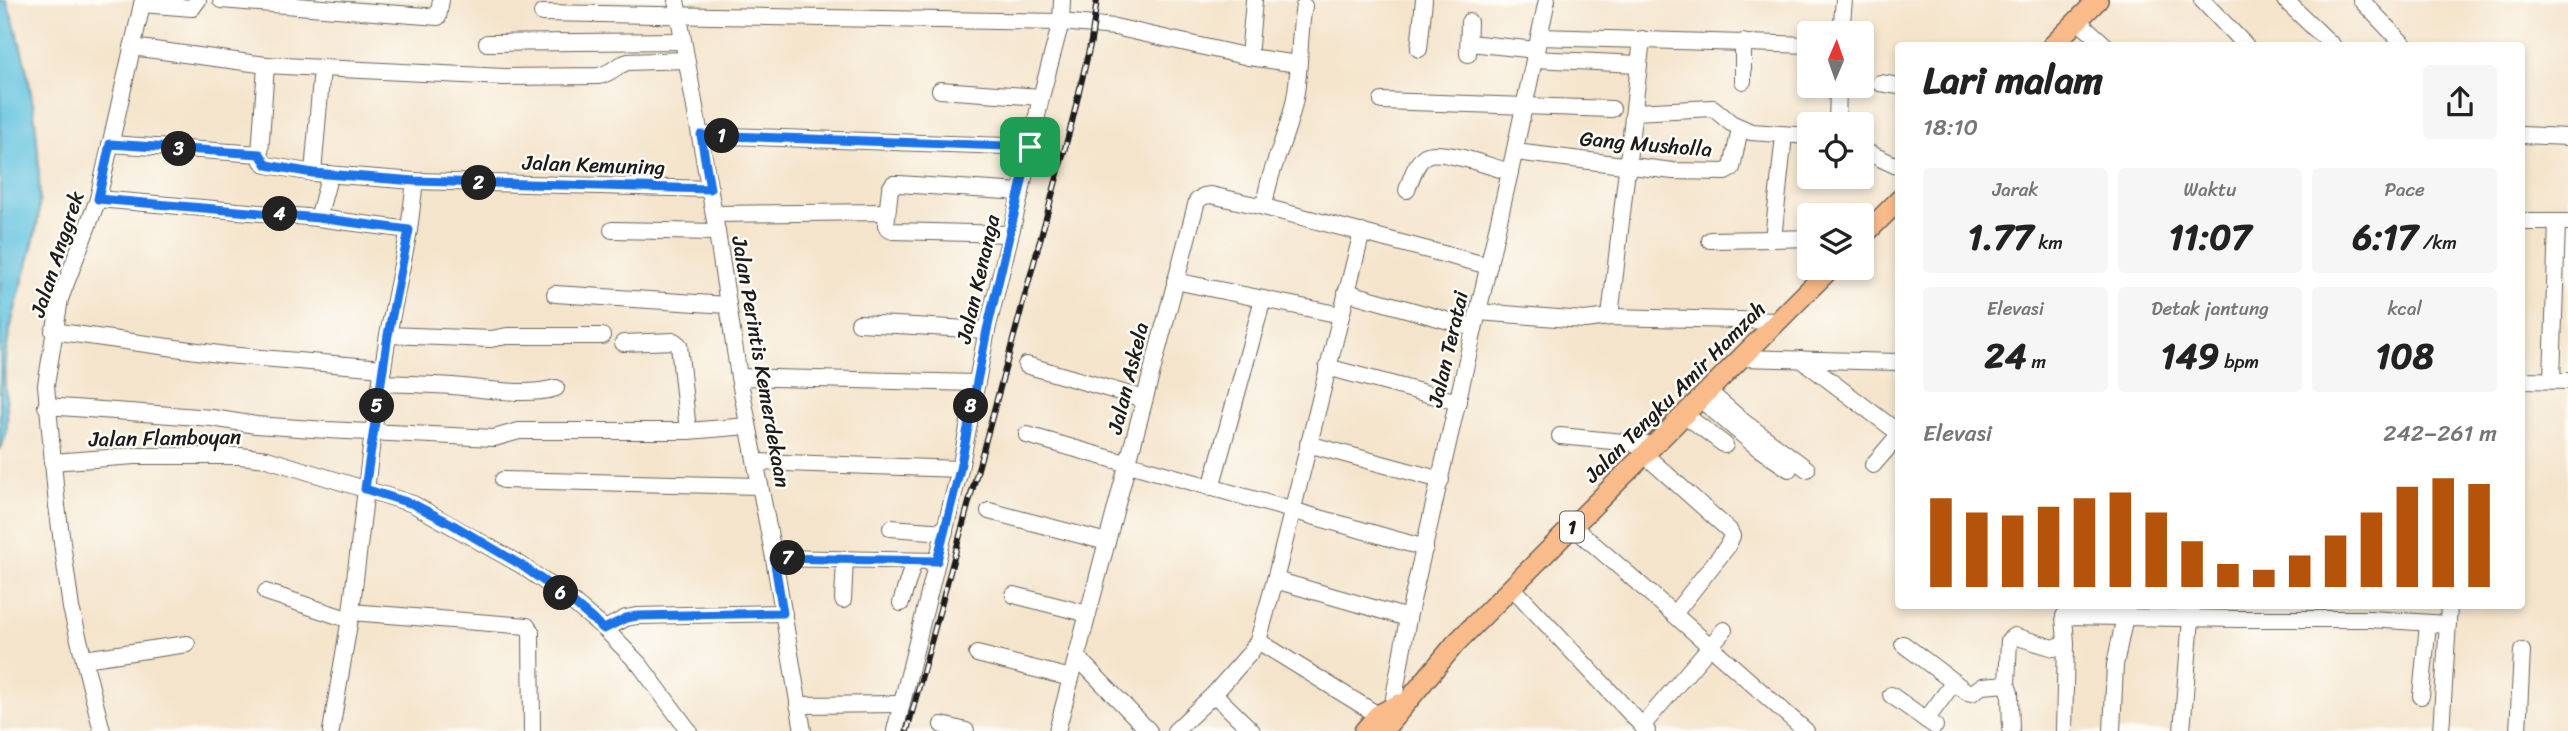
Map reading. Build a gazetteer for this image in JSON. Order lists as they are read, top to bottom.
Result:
{
  "streets": {
    "main road": ["Jalan Tengku Amir Hamzah", "1"],
    "street": [
      "Gang Musholla",
      "Jalan Kemuning",
      "Jalan Anggrek",
      "Jalan Kenanga",
      "Jalan Teratai",
      "Jalan Perintis Kemerdekaan",
      "Jalan Askela",
      "Jalan Flamboyan"
    ]
  },
  "crossings": [
    ["Gang Musholla", "Jalan Teratai"],
    ["Jalan Kemuning", "Jalan Anggrek"],
    ["Jalan Kemuning", "Jalan Perintis Kemerdekaan"],
    ["Jalan Anggrek", "Jalan Flamboyan"],
    ["Jalan Teratai", "Jalan Askela"],
    ["Jalan Teratai", "Jalan Tengku Amir Hamzah"]
  ],
  "north": "top",
  "page": {
    "heading": ["Lari malam", "18:10"],
    "pins": [
      "1",
      "3",
      "2",
      "4",
      "5",
      "8",
      "7",
      "6"
    ],
    "stats": [
      ["Jarak", "1.77 km"],
      ["Waktu", "11:07"],
      ["Pace", "6:17 /km"],
      ["Elevasi", "24 m"],
      ["Detak jantung", "149 bpm"],
      ["kcal", "108"]
    ],
    "chart": ["Elevasi", "242–261 m"]
  }
}
